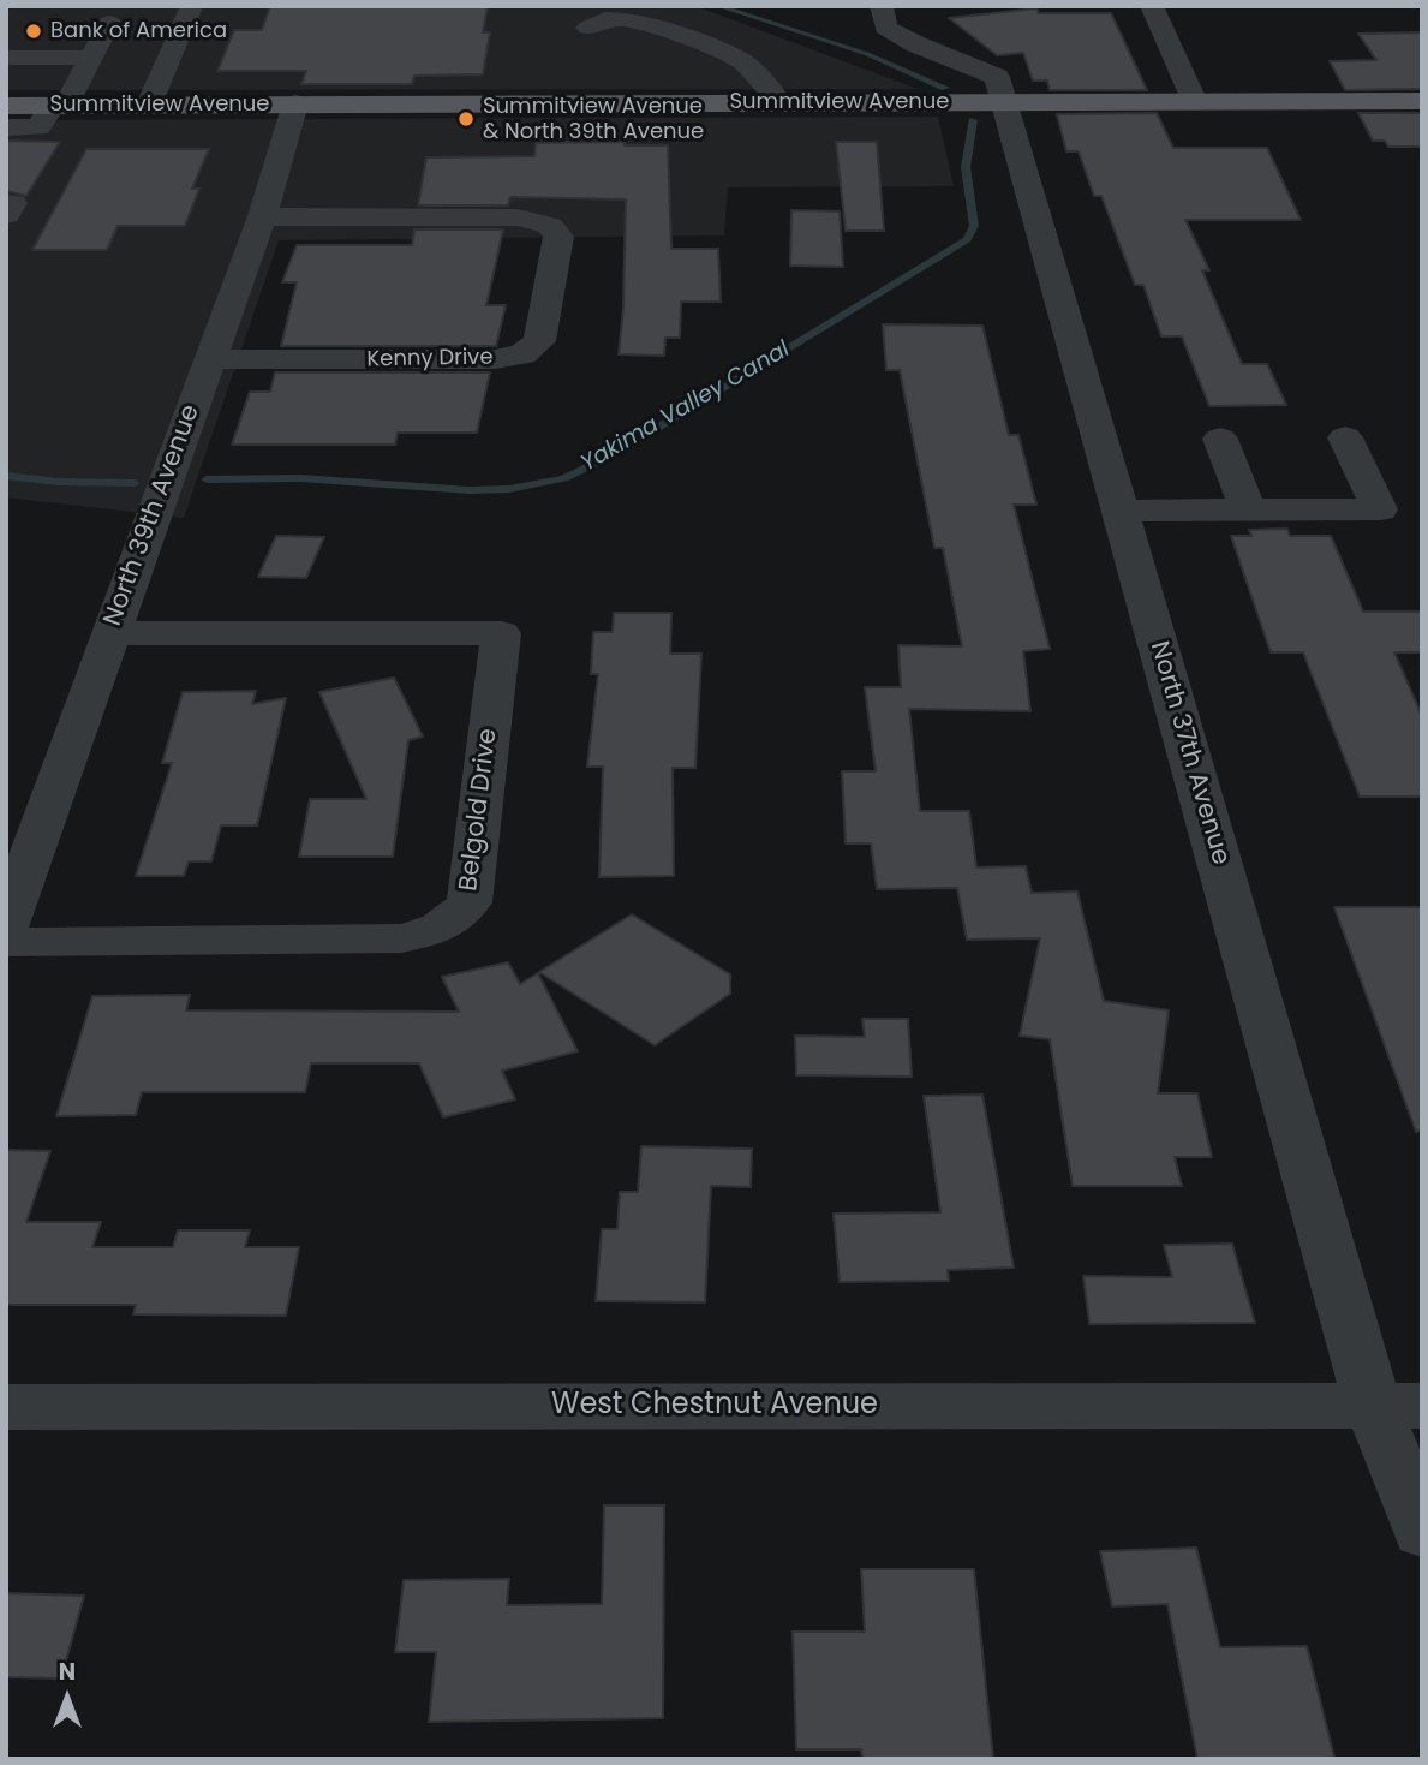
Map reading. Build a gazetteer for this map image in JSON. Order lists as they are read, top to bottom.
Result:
{
  "streets": {
    "main road": ["Summitview Avenue"],
    "street": [
      "Kenny Drive",
      "North 39th Avenue",
      "North 37th Avenue",
      "Belgold Drive",
      "West Chestnut Avenue"
    ]
  },
  "crossings": [
    ["Summitview Avenue", "North 39th Avenue"],
    ["Summitview Avenue", "North 37th Avenue"],
    ["Kenny Drive", "North 39th Avenue"],
    ["North 39th Avenue", "Belgold Drive"],
    ["North 37th Avenue", "West Chestnut Avenue"]
  ],
  "water": ["Yakima Valley Canal"],
  "places": ["Bank of America", "Summitview Avenue & North 39th Avenue"],
  "north": "top"
}
